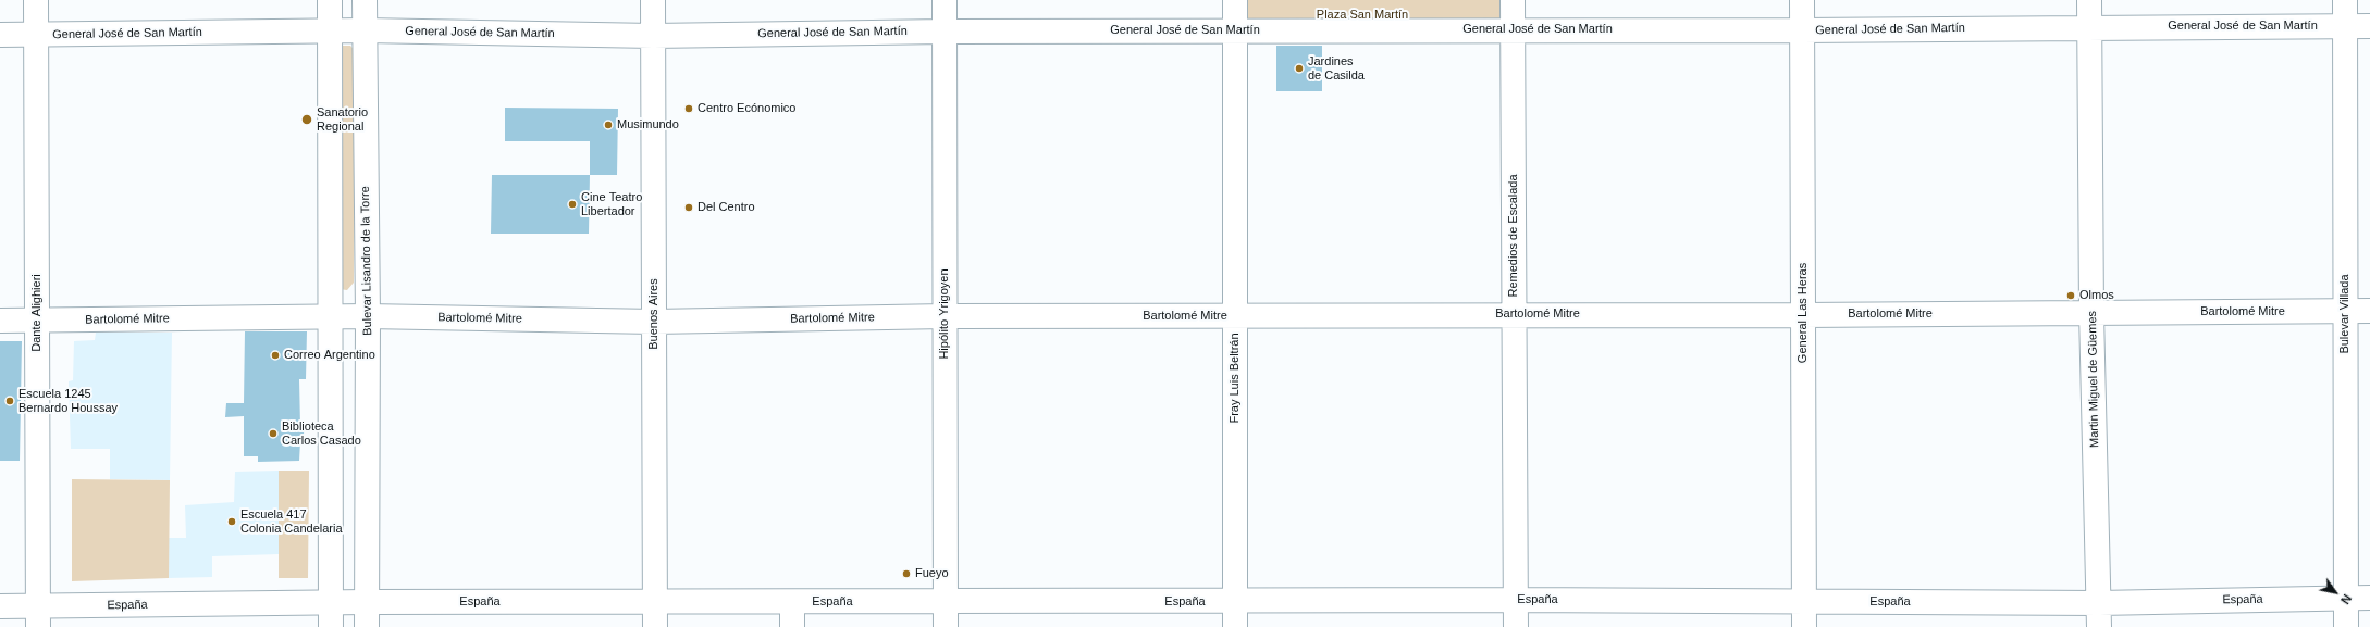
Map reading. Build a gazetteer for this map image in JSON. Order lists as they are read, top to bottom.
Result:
{
  "streets": {
    "street": [
      "General José de San Martín",
      "Remedios de Escalada",
      "Bulevar Lisandro de la Torre",
      "Bartolomé Mitre",
      "Dante Alighieri",
      "General Las Heras",
      "Buenos Aires",
      "Hipólito Yrigoyen",
      "Bulevar Villada",
      "Fray Luis Beltrán",
      "Martin Miguel de Güemes",
      "España"
    ]
  },
  "crossings": [
    ["General José de San Martín", "Remedios de Escalada"],
    ["General José de San Martín", "Bulevar Lisandro de la Torre"],
    ["General José de San Martín", "Dante Alighieri"],
    ["General José de San Martín", "General Las Heras"],
    ["General José de San Martín", "Buenos Aires"],
    ["General José de San Martín", "Hipólito Yrigoyen"],
    ["General José de San Martín", "Bulevar Villada"],
    ["General José de San Martín", "Fray Luis Beltrán"],
    ["General José de San Martín", "Martin Miguel de Güemes"],
    ["Remedios de Escalada", "Bartolomé Mitre"],
    ["Remedios de Escalada", "España"],
    ["Bulevar Lisandro de la Torre", "Bartolomé Mitre"],
    ["Bulevar Lisandro de la Torre", "España"],
    ["Bartolomé Mitre", "Dante Alighieri"],
    ["Bartolomé Mitre", "General Las Heras"],
    ["Bartolomé Mitre", "Buenos Aires"],
    ["Bartolomé Mitre", "Hipólito Yrigoyen"],
    ["Bartolomé Mitre", "Bulevar Villada"],
    ["Bartolomé Mitre", "Fray Luis Beltrán"],
    ["Bartolomé Mitre", "Martin Miguel de Güemes"],
    ["Dante Alighieri", "España"],
    ["General Las Heras", "España"],
    ["Buenos Aires", "España"],
    ["Hipólito Yrigoyen", "España"],
    ["Bulevar Villada", "España"],
    ["Fray Luis Beltrán", "España"],
    ["Martin Miguel de Güemes", "España"]
  ],
  "parks": ["Plaza San Martín"],
  "places": [
    "Jardines de Casilda",
    "Centro Ecónomico",
    "Sanatorio Regional",
    "Musimundo",
    "Cine Teatro Libertador",
    "Del Centro",
    "Olmos",
    "Correo Argentino",
    "Escuela 1245 Bernardo Houssay",
    "Biblioteca Carlos Casado",
    "Escuela 417 Colonia Candelaria",
    "Fueyo"
  ],
  "north": "bottom right"
}
